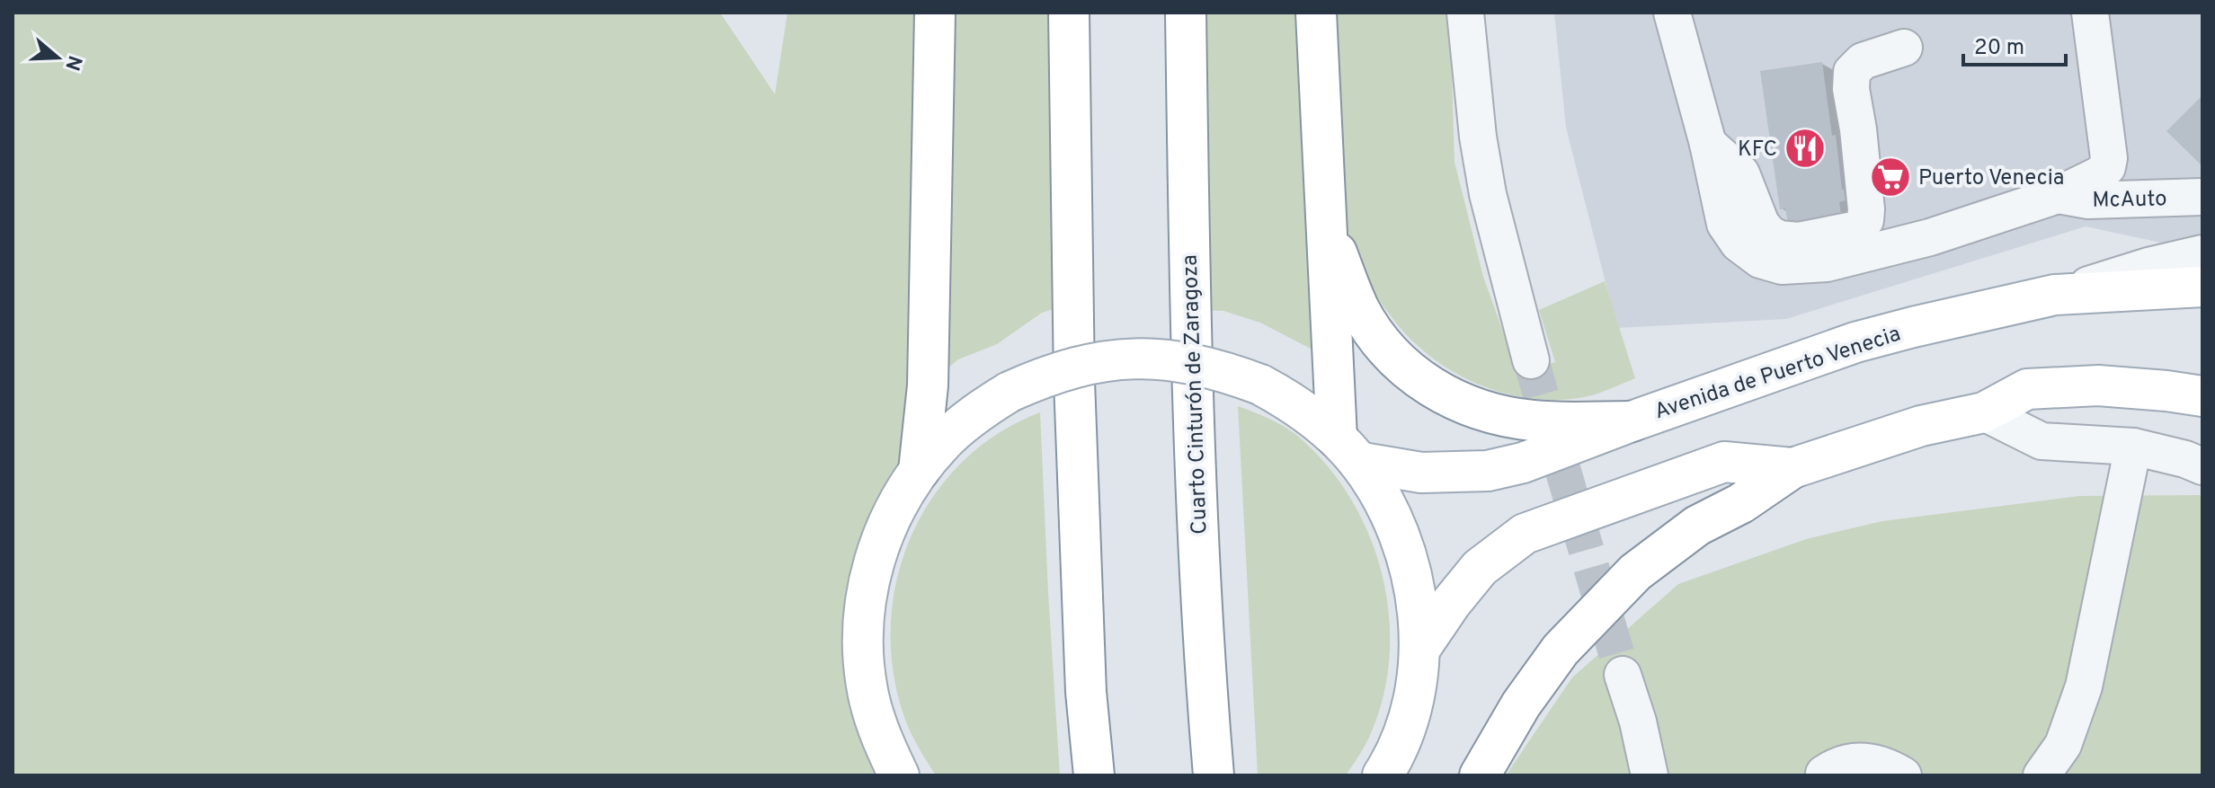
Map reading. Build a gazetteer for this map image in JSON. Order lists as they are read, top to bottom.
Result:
{
  "streets": {
    "main road": ["Avenida de Puerto Venecia", "Cuarto Cinturón de Zaragoza"],
    "street": ["McAuto"]
  },
  "places": {
    "restaurant": ["KFC"],
    "supermarket": ["Puerto Venecia"]
  },
  "scale_bar": "20 m",
  "north": "right"
}
